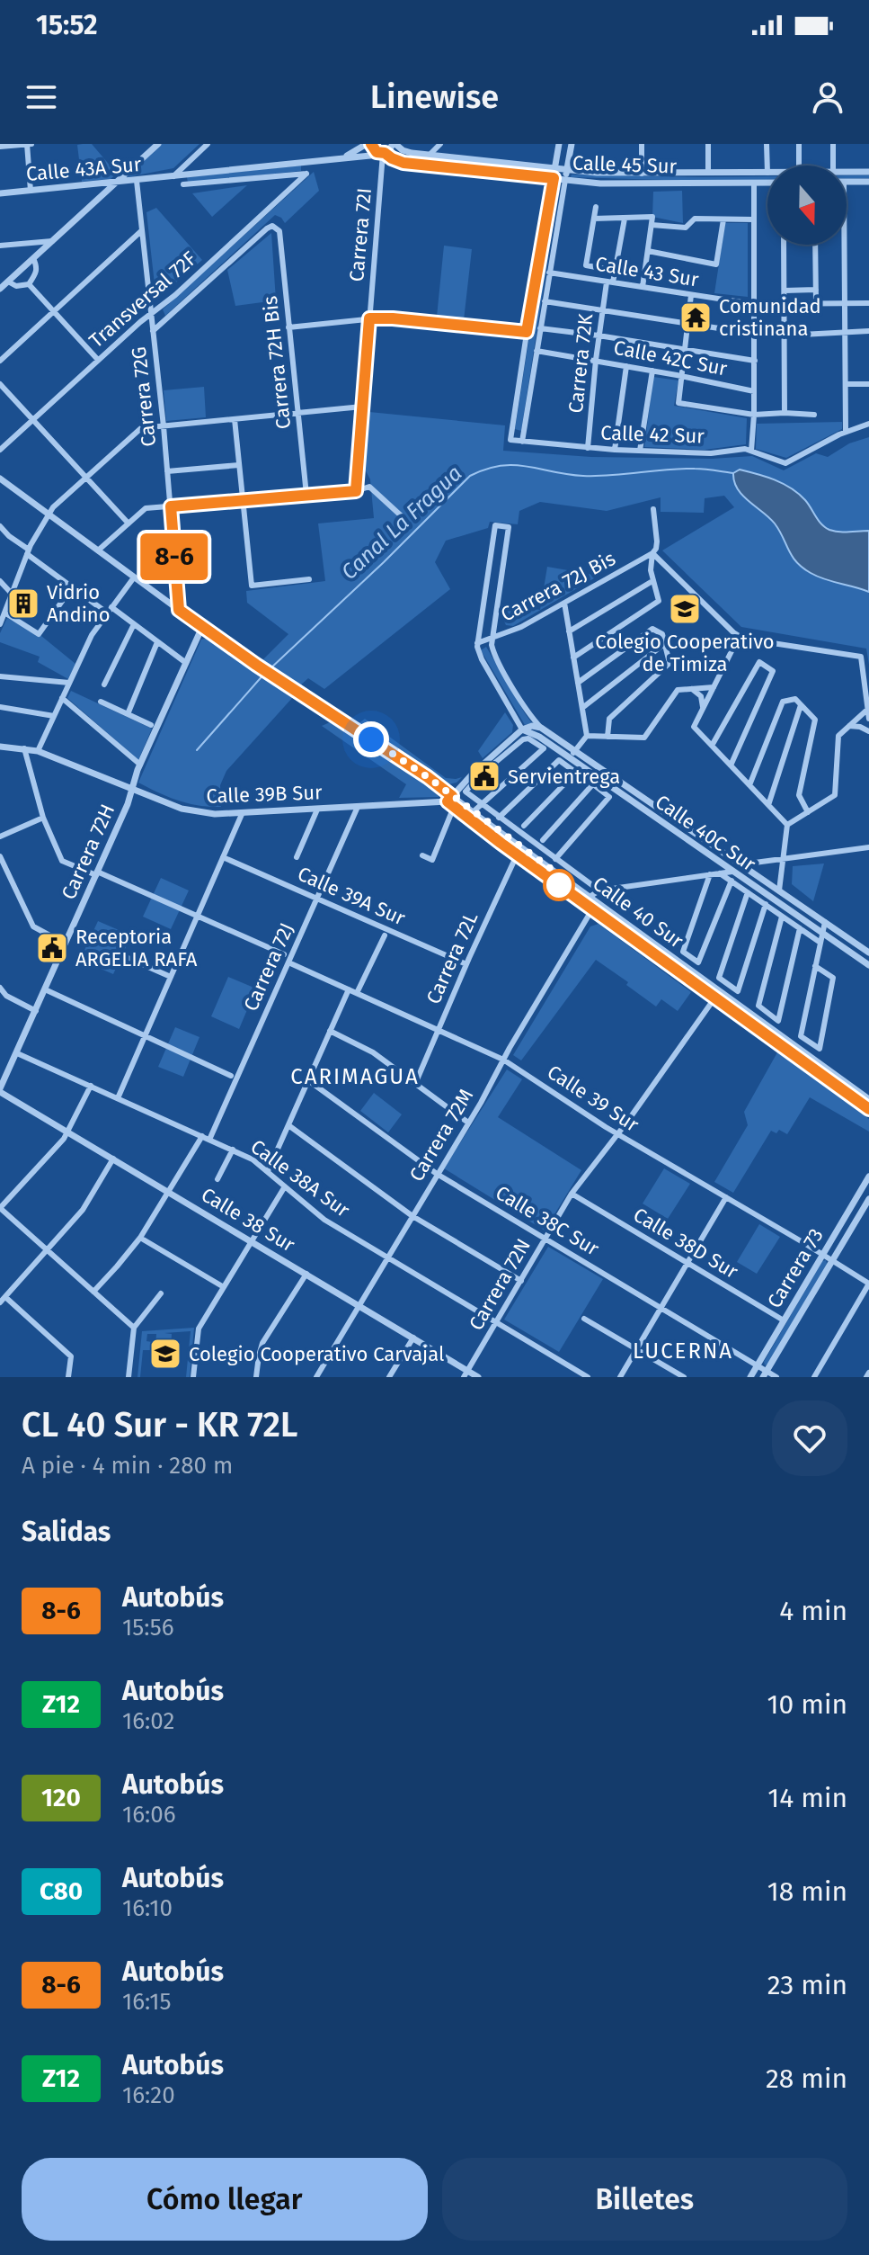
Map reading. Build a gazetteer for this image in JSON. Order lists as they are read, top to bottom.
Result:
{
  "streets": {
    "street": [
      "Calle 45 Sur",
      "Calle 43A Sur",
      "Carrera 72I",
      "Calle 43 Sur",
      "Transversal 72F",
      "Calle 42C Sur",
      "Carrera 72H Bis",
      "Carrera 72K",
      "Carrera 72G",
      "Calle 42 Sur",
      "Carrera 72J Bis",
      "Calle 39B Sur",
      "Calle 40C Sur",
      "Carrera 72H",
      "Calle 39A Sur",
      "Calle 40 Sur",
      "Carrera 72L",
      "Carrera 72J",
      "Calle 39 Sur",
      "Carrera 72M",
      "Calle 38A Sur",
      "Calle 38 Sur",
      "Calle 38C Sur",
      "Calle 38D Sur",
      "Carrera 73",
      "Carrera 72N"
    ]
  },
  "crossings": [
    ["Calle 45 Sur", "Calle 43A Sur"],
    ["Calle 45 Sur", "Carrera 72I"],
    ["Calle 43A Sur", "Carrera 72I"],
    ["Calle 43A Sur", "Carrera 72G"],
    ["Calle 43 Sur", "Carrera 72K"],
    ["Transversal 72F", "Carrera 72H Bis"],
    ["Transversal 72F", "Carrera 72G"],
    ["Calle 42C Sur", "Carrera 72K"],
    ["Carrera 72K", "Calle 42 Sur"],
    ["Carrera 72G", "Calle 40 Sur"],
    ["Calle 39B Sur", "Carrera 72H"],
    ["Calle 39B Sur", "Calle 40 Sur"],
    ["Calle 39B Sur", "Carrera 72J"],
    ["Calle 40C Sur", "Calle 40 Sur"],
    ["Carrera 72H", "Calle 40 Sur"],
    ["Carrera 72H", "Calle 38A Sur"],
    ["Carrera 72H", "Calle 38 Sur"],
    ["Calle 39A Sur", "Carrera 72L"],
    ["Calle 39A Sur", "Carrera 72J"],
    ["Calle 40 Sur", "Carrera 72L"],
    ["Calle 40 Sur", "Carrera 72M"],
    ["Calle 40 Sur", "Carrera 72N"],
    ["Carrera 72L", "Calle 39 Sur"],
    ["Carrera 72J", "Calle 39 Sur"],
    ["Carrera 72J", "Calle 38A Sur"],
    ["Calle 39 Sur", "Carrera 72M"],
    ["Calle 39 Sur", "Carrera 73"],
    ["Calle 39 Sur", "Carrera 72N"],
    ["Carrera 72M", "Calle 38A Sur"],
    ["Carrera 72M", "Calle 38 Sur"],
    ["Carrera 72M", "Calle 38C Sur"],
    ["Calle 38A Sur", "Carrera 72N"],
    ["Calle 38 Sur", "Carrera 72N"],
    ["Calle 38C Sur", "Carrera 73"],
    ["Calle 38C Sur", "Carrera 72N"],
    ["Calle 38D Sur", "Carrera 73"],
    ["Calle 38D Sur", "Carrera 72N"]
  ],
  "districts": ["CARIMAGUA", "LUCERNA"],
  "water": ["Canal La Fragua"],
  "places": {
    "temple": ["Comunidad cristinana"],
    "building": ["Vidrio Andino"],
    "school or university": ["Colegio Cooperativo de Timiza", "Colegio Cooperativo Carvajal"],
    "public building": ["Servientrega", "Receptoria ARGELIA RAFA"]
  },
  "lines": ["bus line 8-6"],
  "north": "bottom",
  "page": {
    "status": "15:52",
    "header": "Linewise",
    "on_map": "8-6",
    "heading": [
      ["CL 40 Sur - KR 72L", "A pie · 4 min · 280 m"],
      "Salidas"
    ],
    "list": [
      {
        "mark": "8-6",
        "name": "Autobús",
        "note": "15:56",
        "value": "4 min"
      },
      {
        "mark": "Z12",
        "name": "Autobús",
        "note": "16:02",
        "value": "10 min"
      },
      {
        "mark": "120",
        "name": "Autobús",
        "note": "16:06",
        "value": "14 min"
      },
      {
        "mark": "C80",
        "name": "Autobús",
        "note": "16:10",
        "value": "18 min"
      },
      {
        "mark": "8-6",
        "name": "Autobús",
        "note": "16:15",
        "value": "23 min"
      },
      {
        "mark": "Z12",
        "name": "Autobús",
        "note": "16:20",
        "value": "28 min"
      }
    ],
    "buttons": ["Cómo llegar", "Billetes"]
  }
}
